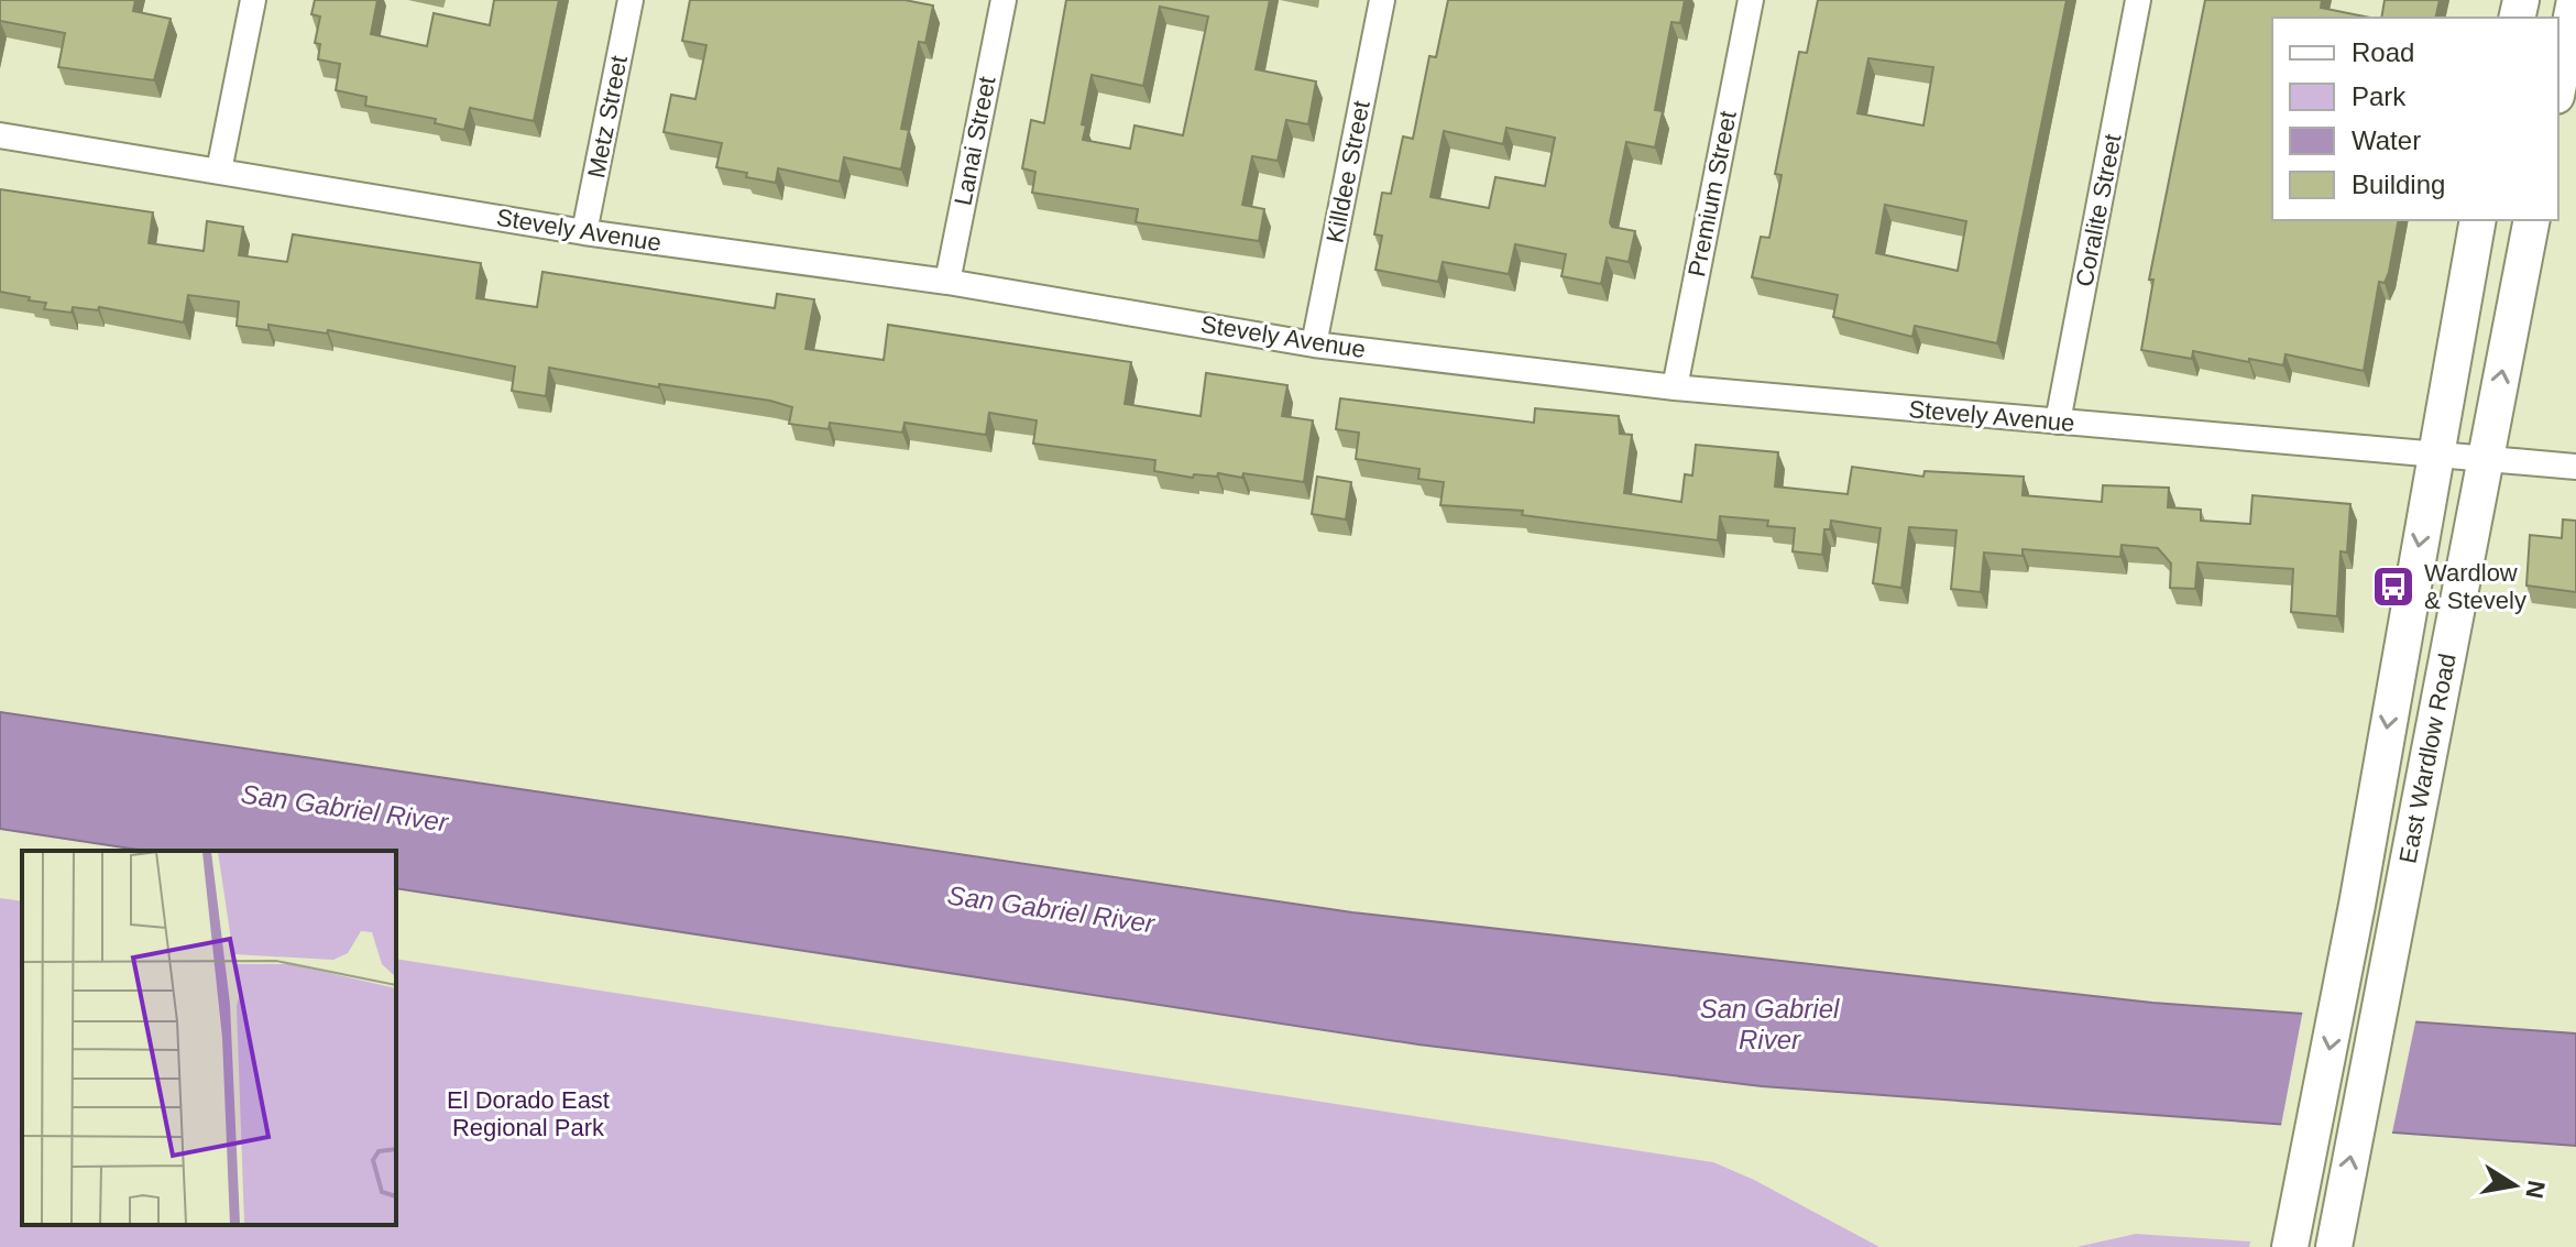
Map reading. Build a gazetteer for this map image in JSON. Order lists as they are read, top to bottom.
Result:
{
  "streets": {
    "main road": ["East Wardlow Road"],
    "street": [
      "Metz Street",
      "Lanai Street",
      "Killdee Street",
      "Premium Street",
      "Coralite Street",
      "Stevely Avenue"
    ]
  },
  "crossings": [
    ["Metz Street", "Stevely Avenue"],
    ["Lanai Street", "Stevely Avenue"],
    ["Killdee Street", "Stevely Avenue"],
    ["Premium Street", "Stevely Avenue"],
    ["Coralite Street", "Stevely Avenue"],
    ["Stevely Avenue", "East Wardlow Road"]
  ],
  "water": ["San Gabriel River"],
  "parks": ["El Dorado East Regional Park"],
  "places": {
    "bus stop": ["Wardlow & Stevely"]
  },
  "legend": [
    "Road",
    "Park",
    "Water",
    "Building"
  ],
  "north": "right"
}
